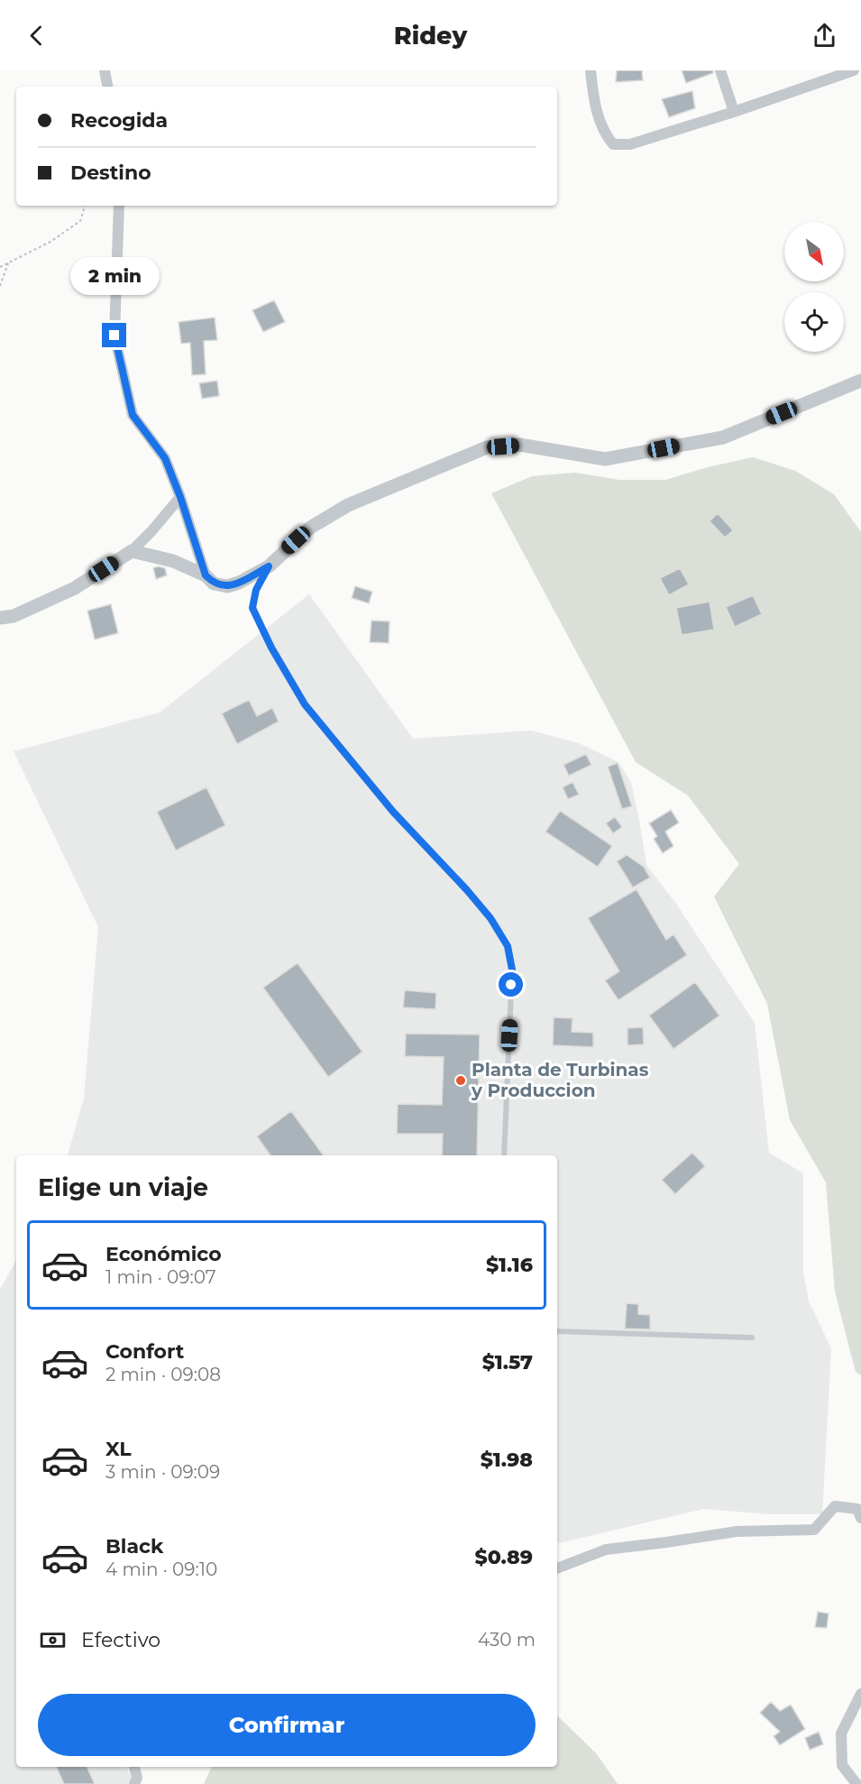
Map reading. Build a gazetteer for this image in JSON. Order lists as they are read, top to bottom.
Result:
{
  "places": ["Planta de Turbinas y Produccion"],
  "north": "bottom right",
  "page": {
    "header": "Ridey",
    "banner": ["Recogida", "Destino"],
    "bubble": "2 min",
    "heading": "Elige un viaje",
    "list": [
      {
        "name": "Económico",
        "note": "1 min · 09:07",
        "value": "$1.16"
      },
      {
        "name": "Confort",
        "note": "2 min · 09:08",
        "value": "$1.57"
      },
      {
        "name": "XL",
        "note": "3 min · 09:09",
        "value": "$1.98"
      },
      {
        "name": "Black",
        "note": "4 min · 09:10",
        "value": "$0.89"
      }
    ],
    "pay": ["Efectivo", "430 m"],
    "buttons": "Confirmar"
  }
}
